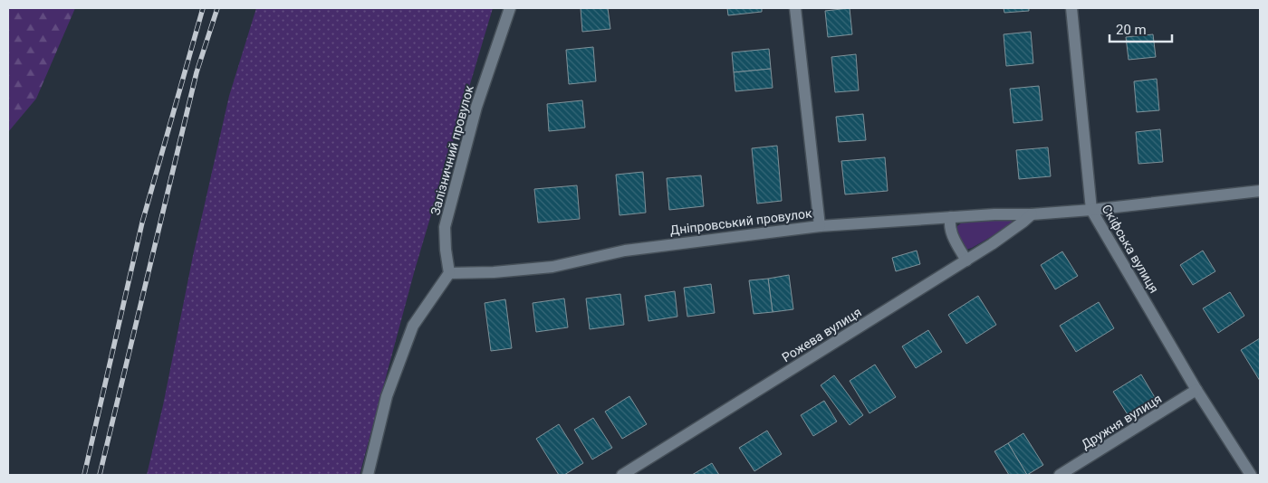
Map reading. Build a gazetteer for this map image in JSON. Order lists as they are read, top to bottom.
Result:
{
  "streets": {
    "street": [
      "Залізничний провулок",
      "Дніпровський провулок",
      "Скіфська вулиця",
      "Рожева вулиця",
      "Дружня вулиця"
    ]
  },
  "crossings": [
    ["Залізничний провулок", "Дніпровський провулок"],
    ["Скіфська вулиця", "Дружня вулиця"]
  ],
  "scale_bar": "20 m"
}
